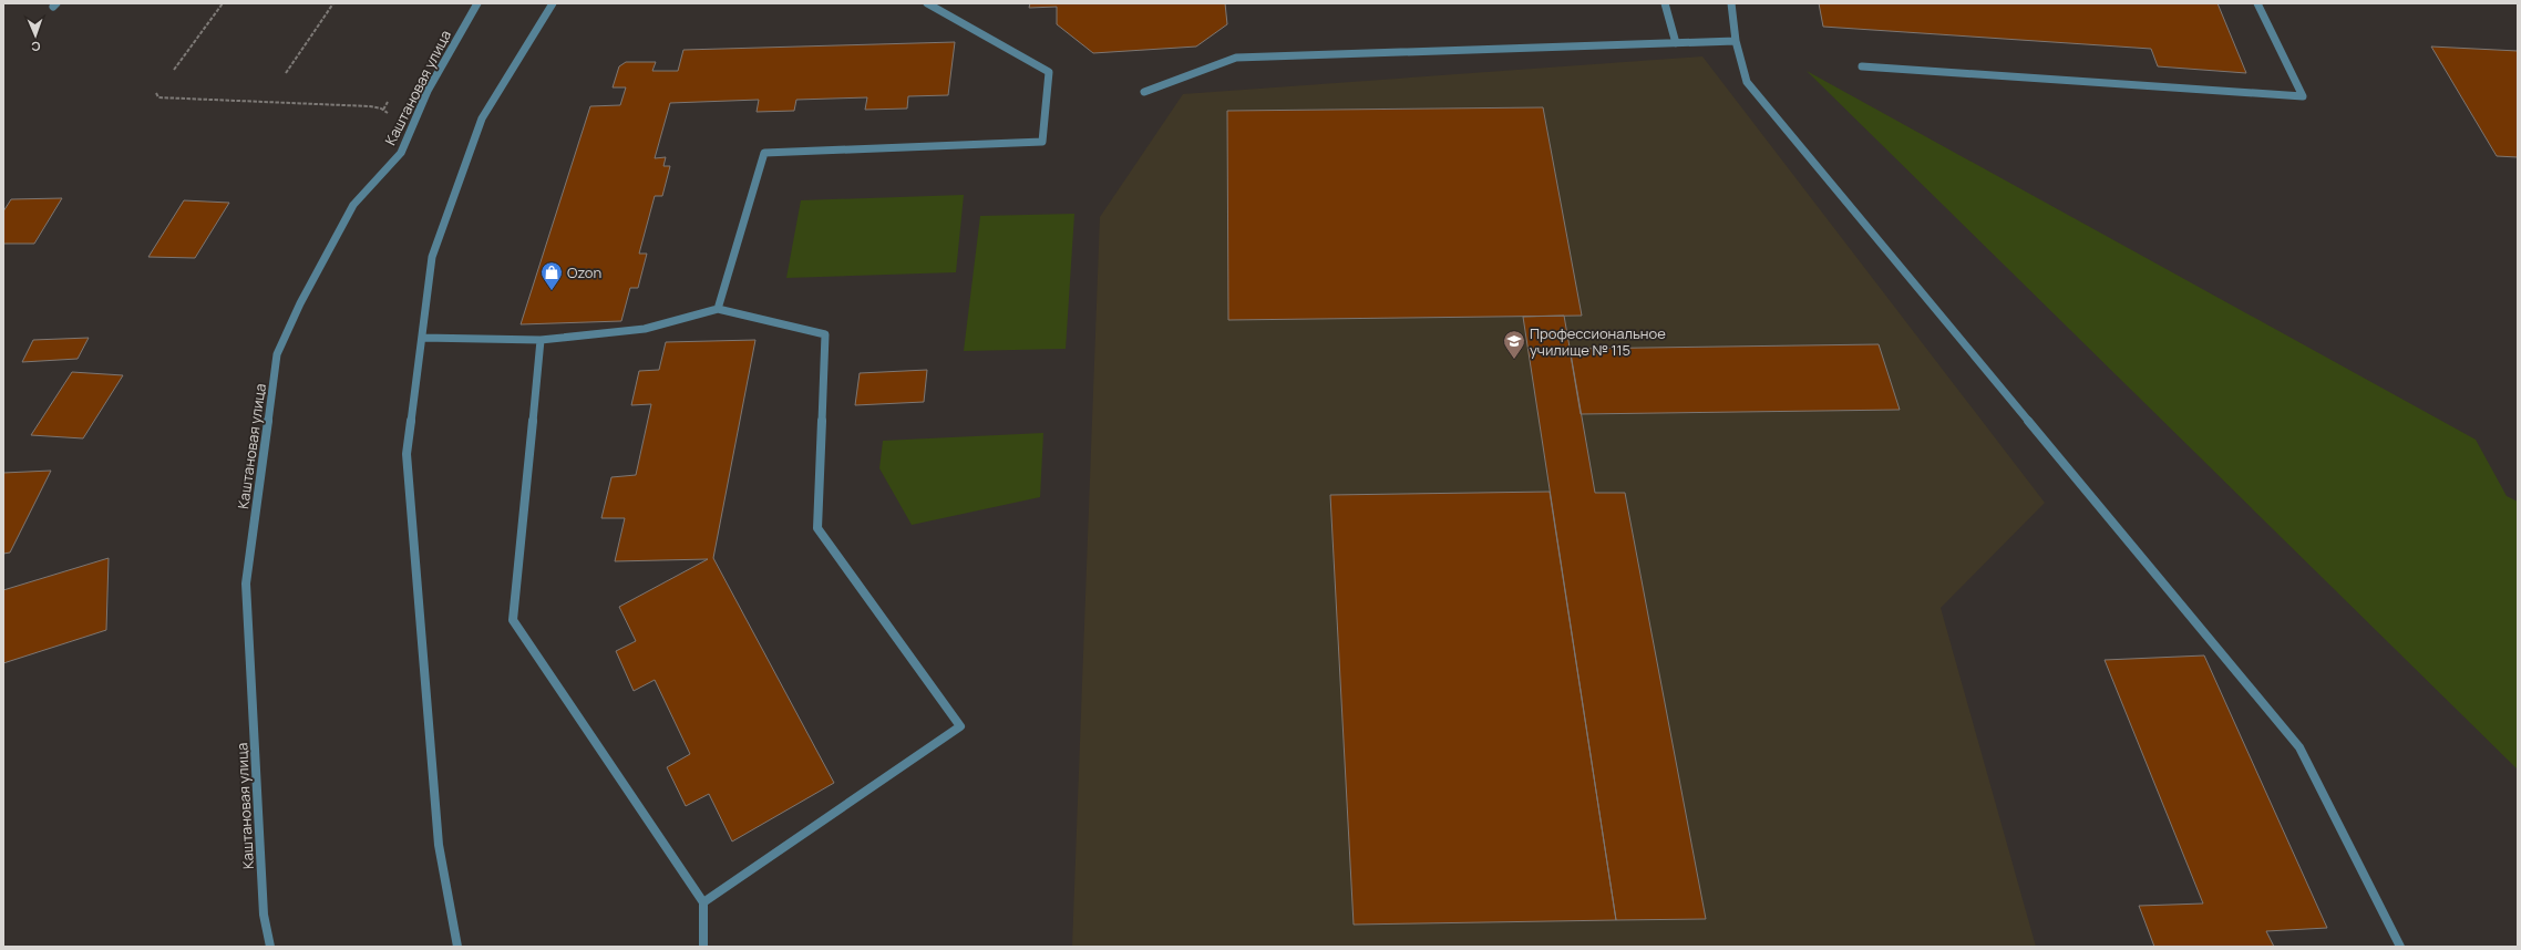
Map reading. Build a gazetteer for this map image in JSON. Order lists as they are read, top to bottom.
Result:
{
  "streets": {
    "street": ["Каштановая улица"]
  },
  "places": {
    "shop": ["Ozon"],
    "school or university": ["Профессиональное училище № 115"]
  },
  "north": "bottom"
}
